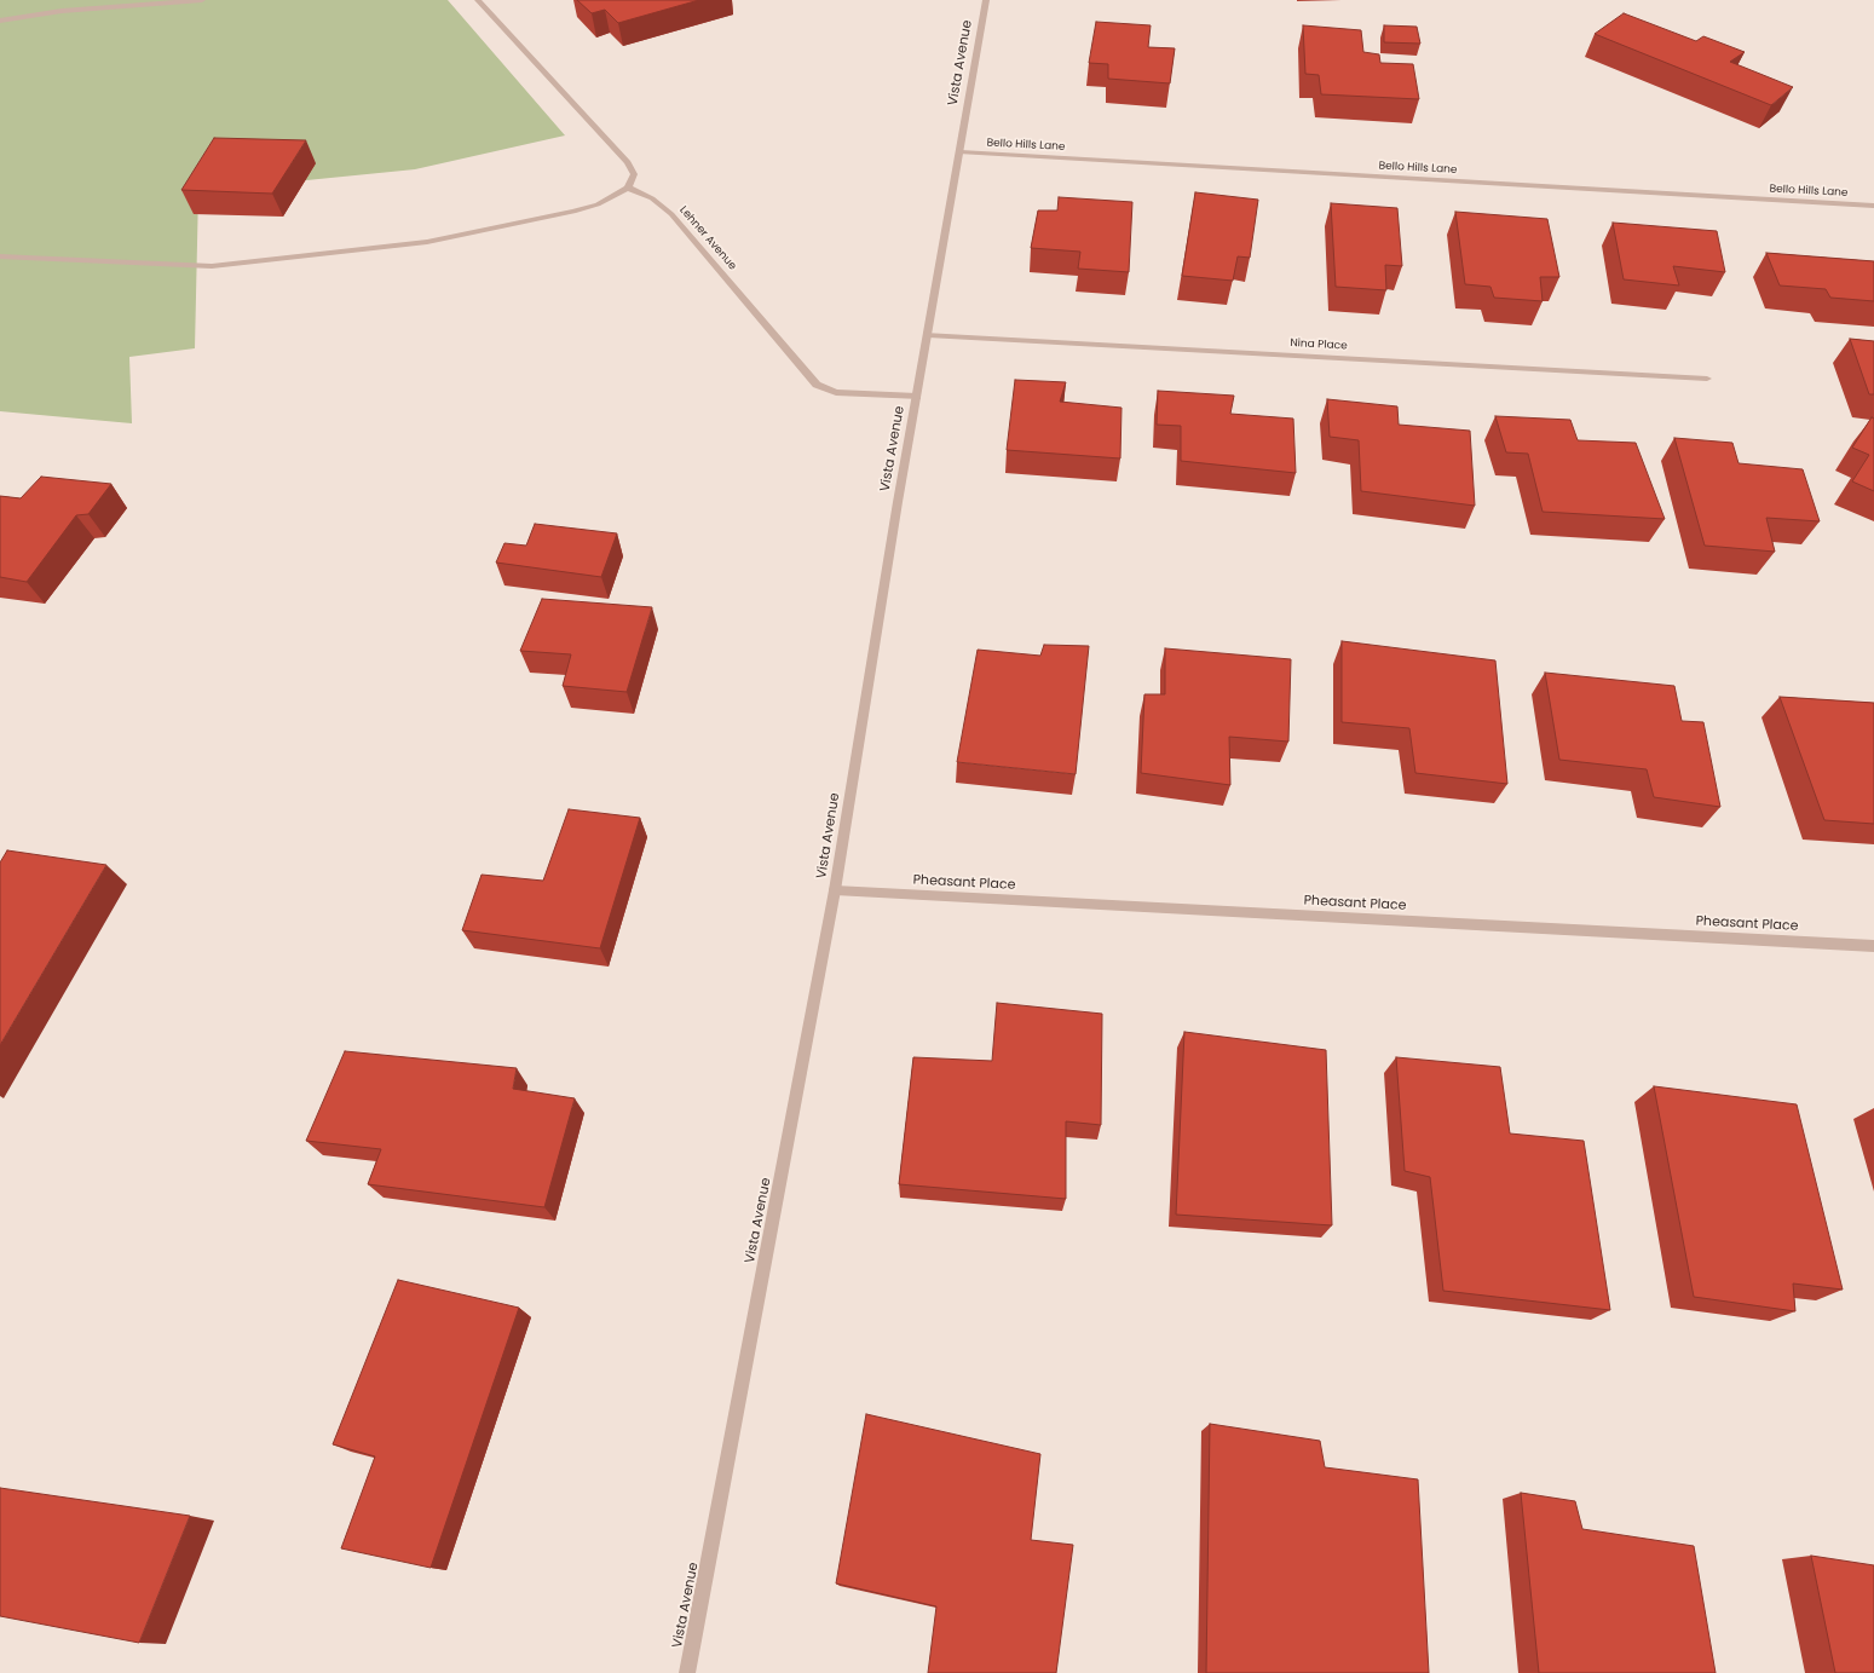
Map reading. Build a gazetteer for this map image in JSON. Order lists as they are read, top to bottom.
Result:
{
  "streets": {
    "street": [
      "Vista Avenue",
      "Bello Hills Lane",
      "Lehner Avenue",
      "Nina Place",
      "Pheasant Place"
    ]
  },
  "crossings": [
    ["Vista Avenue", "Bello Hills Lane"],
    ["Vista Avenue", "Lehner Avenue"],
    ["Vista Avenue", "Nina Place"],
    ["Vista Avenue", "Pheasant Place"]
  ]
}
